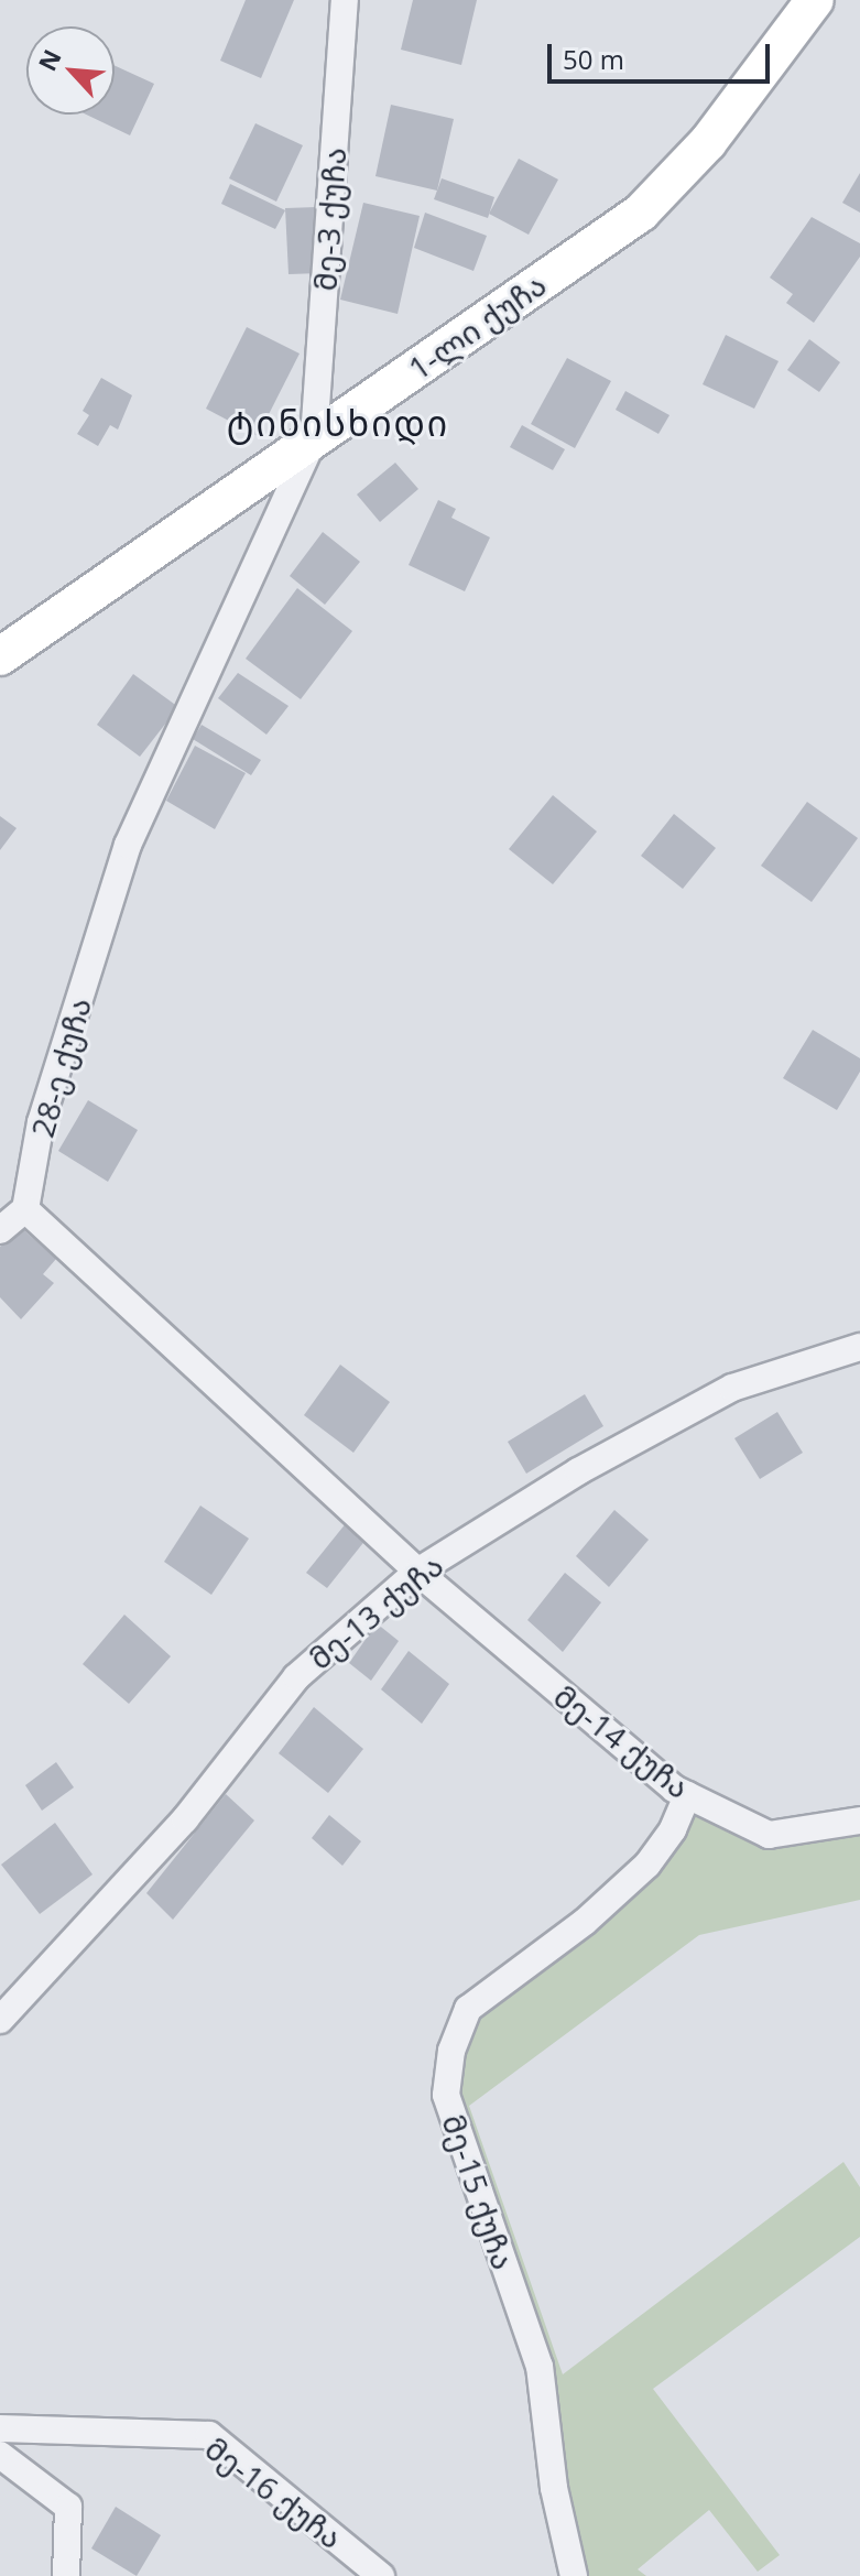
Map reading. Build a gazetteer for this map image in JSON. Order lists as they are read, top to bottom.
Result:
{
  "streets": {
    "main road": ["1-ლი ქუჩა"],
    "street": [
      "მე-3 ქუჩა",
      "28-ე ქუჩა",
      "მე-13 ქუჩა",
      "მე-14 ქუჩა",
      "მე-15 ქუჩა",
      "მე-16 ქუჩა"
    ]
  },
  "crossings": [
    ["მე-3 ქუჩა", "1-ლი ქუჩა"],
    ["მე-3 ქუჩა", "28-ე ქუჩა"],
    ["1-ლი ქუჩა", "28-ე ქუჩა"],
    ["მე-13 ქუჩა", "მე-14 ქუჩა"],
    ["მე-14 ქუჩა", "მე-15 ქუჩა"]
  ],
  "districts": ["ტინისხიდი"],
  "scale_bar": "50 m",
  "north": "top left"
}
